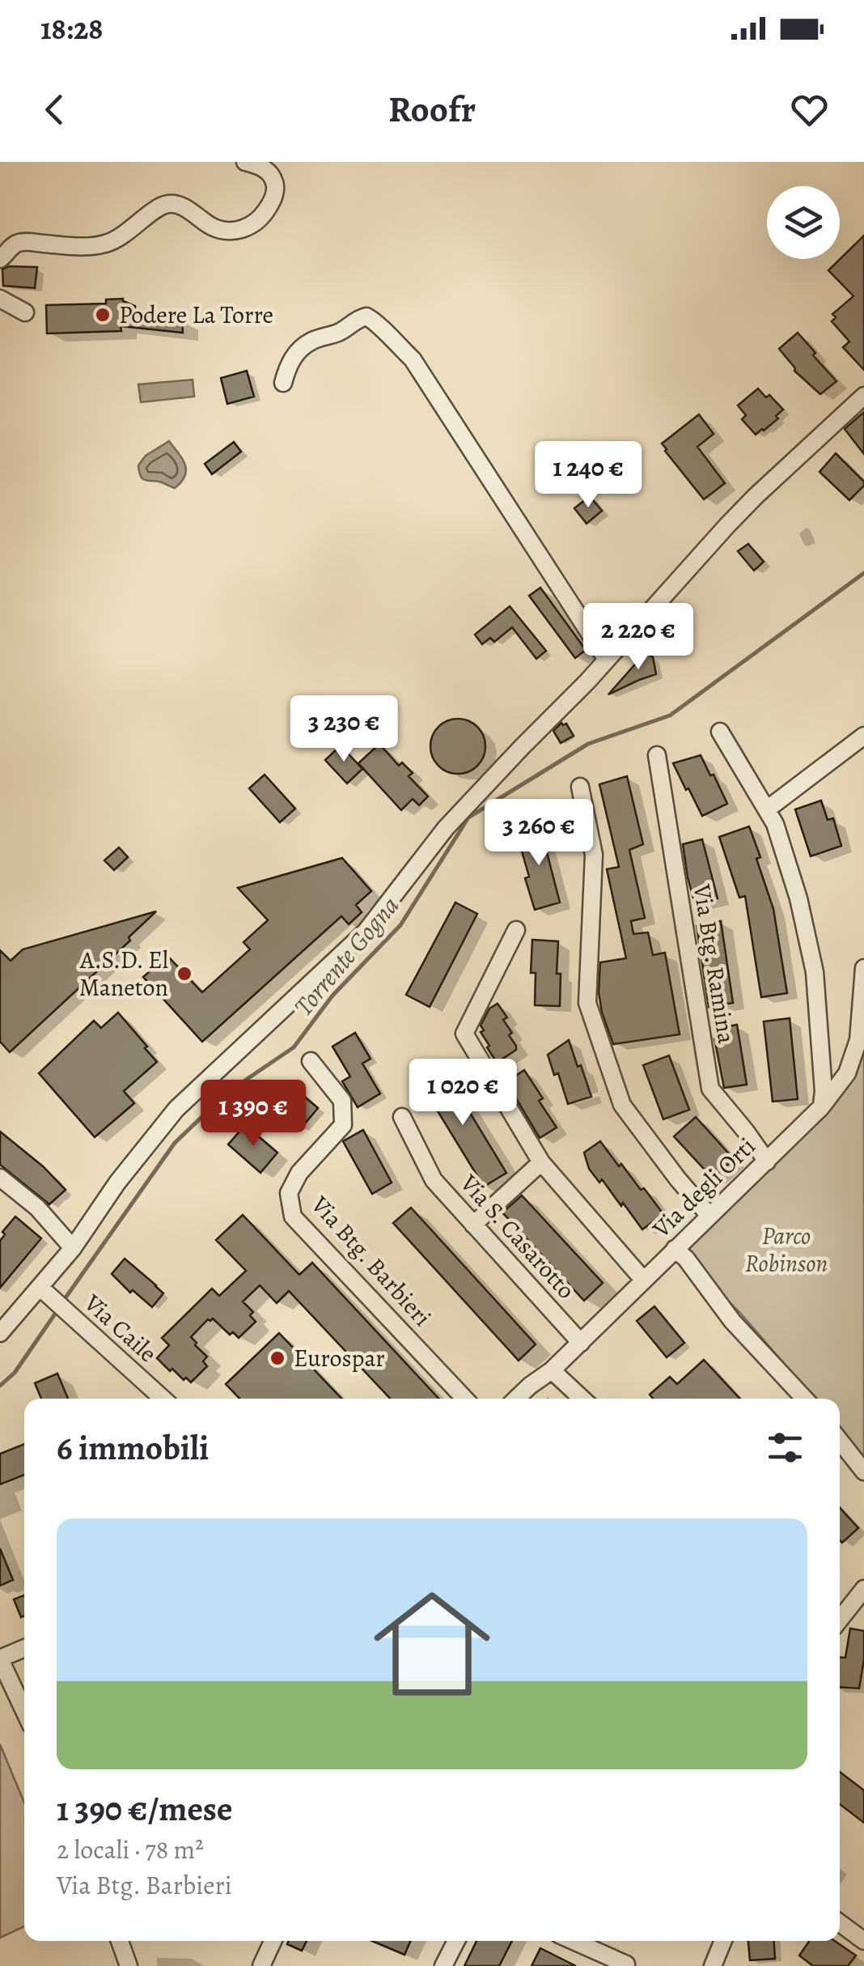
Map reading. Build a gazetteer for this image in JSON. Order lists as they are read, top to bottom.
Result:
{
  "streets": {
    "street": [
      "Via Btg. Ramina",
      "Via degli Orti",
      "Via S. Casarotto",
      "Via Btg. Barbieri",
      "Via Caile"
    ]
  },
  "crossings": [
    ["Via Btg. Ramina", "Via degli Orti"],
    ["Via degli Orti", "Via S. Casarotto"]
  ],
  "water": ["Torrente Gogna"],
  "parks": ["Parco Robinson"],
  "places": ["Podere La Torre", "A.S.D. El Maneton", "Eurospar"],
  "page": {
    "status": "18:28",
    "header": "Roofr",
    "price": [
      "1 240 €",
      "2 220 €",
      "3 230 €",
      "3 260 €",
      "1 020 €",
      "1 390 €"
    ],
    "heading": "6 immobili",
    "list": [
      {
        "name": "1 390 €/mese",
        "note": "2 locali · 78 m² · Via Btg. Barbieri"
      }
    ]
  }
}
